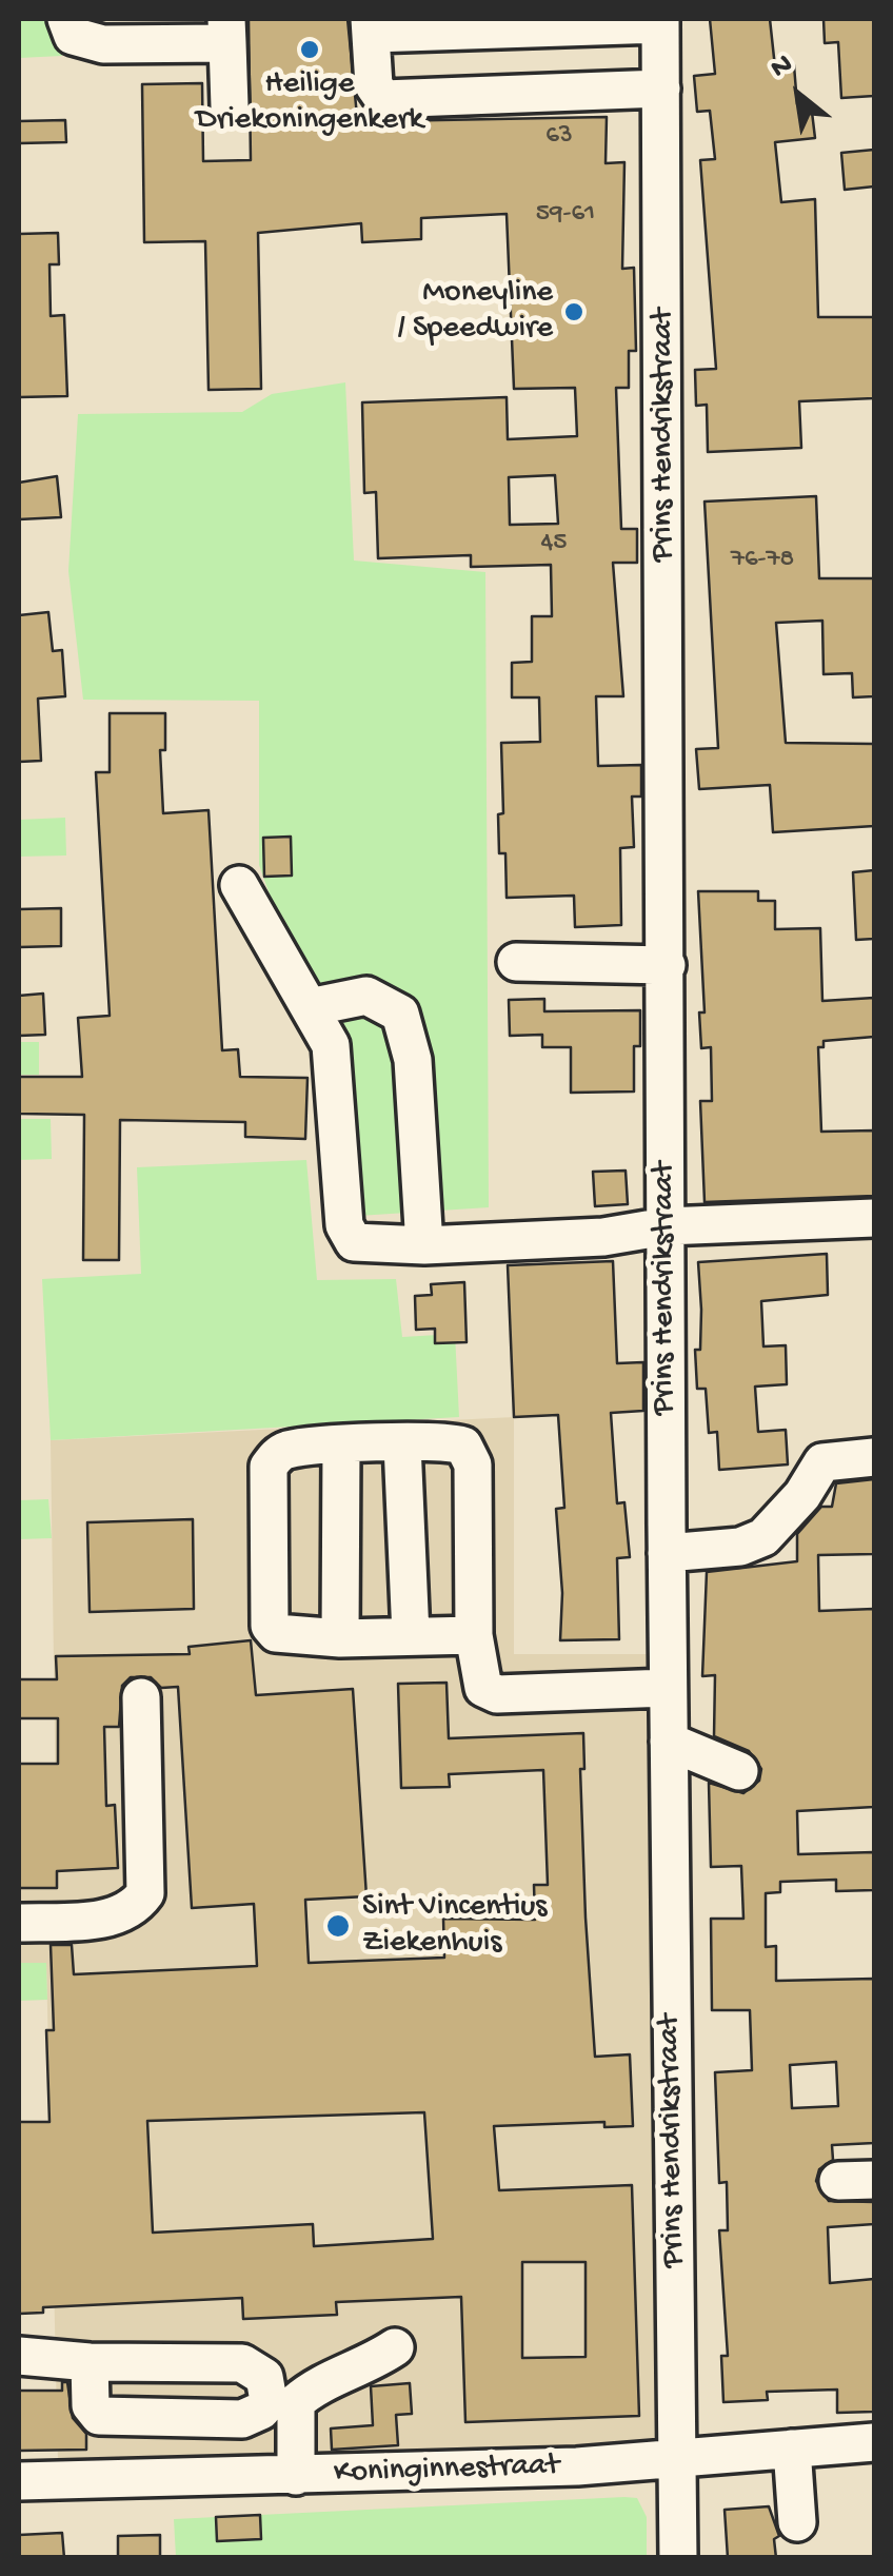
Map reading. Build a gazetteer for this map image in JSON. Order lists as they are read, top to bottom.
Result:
{
  "streets": {
    "street": ["Prins Hendrikstraat", "Koninginnestraat"]
  },
  "crossings": [
    ["Prins Hendrikstraat", "Koninginnestraat"]
  ],
  "places": ["Heilige Driekoningenkerk", "Moneyline / Speedwire", "Sint Vincentius Ziekenhuis"],
  "house_numbers": [
    "63",
    "59-61",
    "45",
    "76-78"
  ],
  "north": "top left"
}
